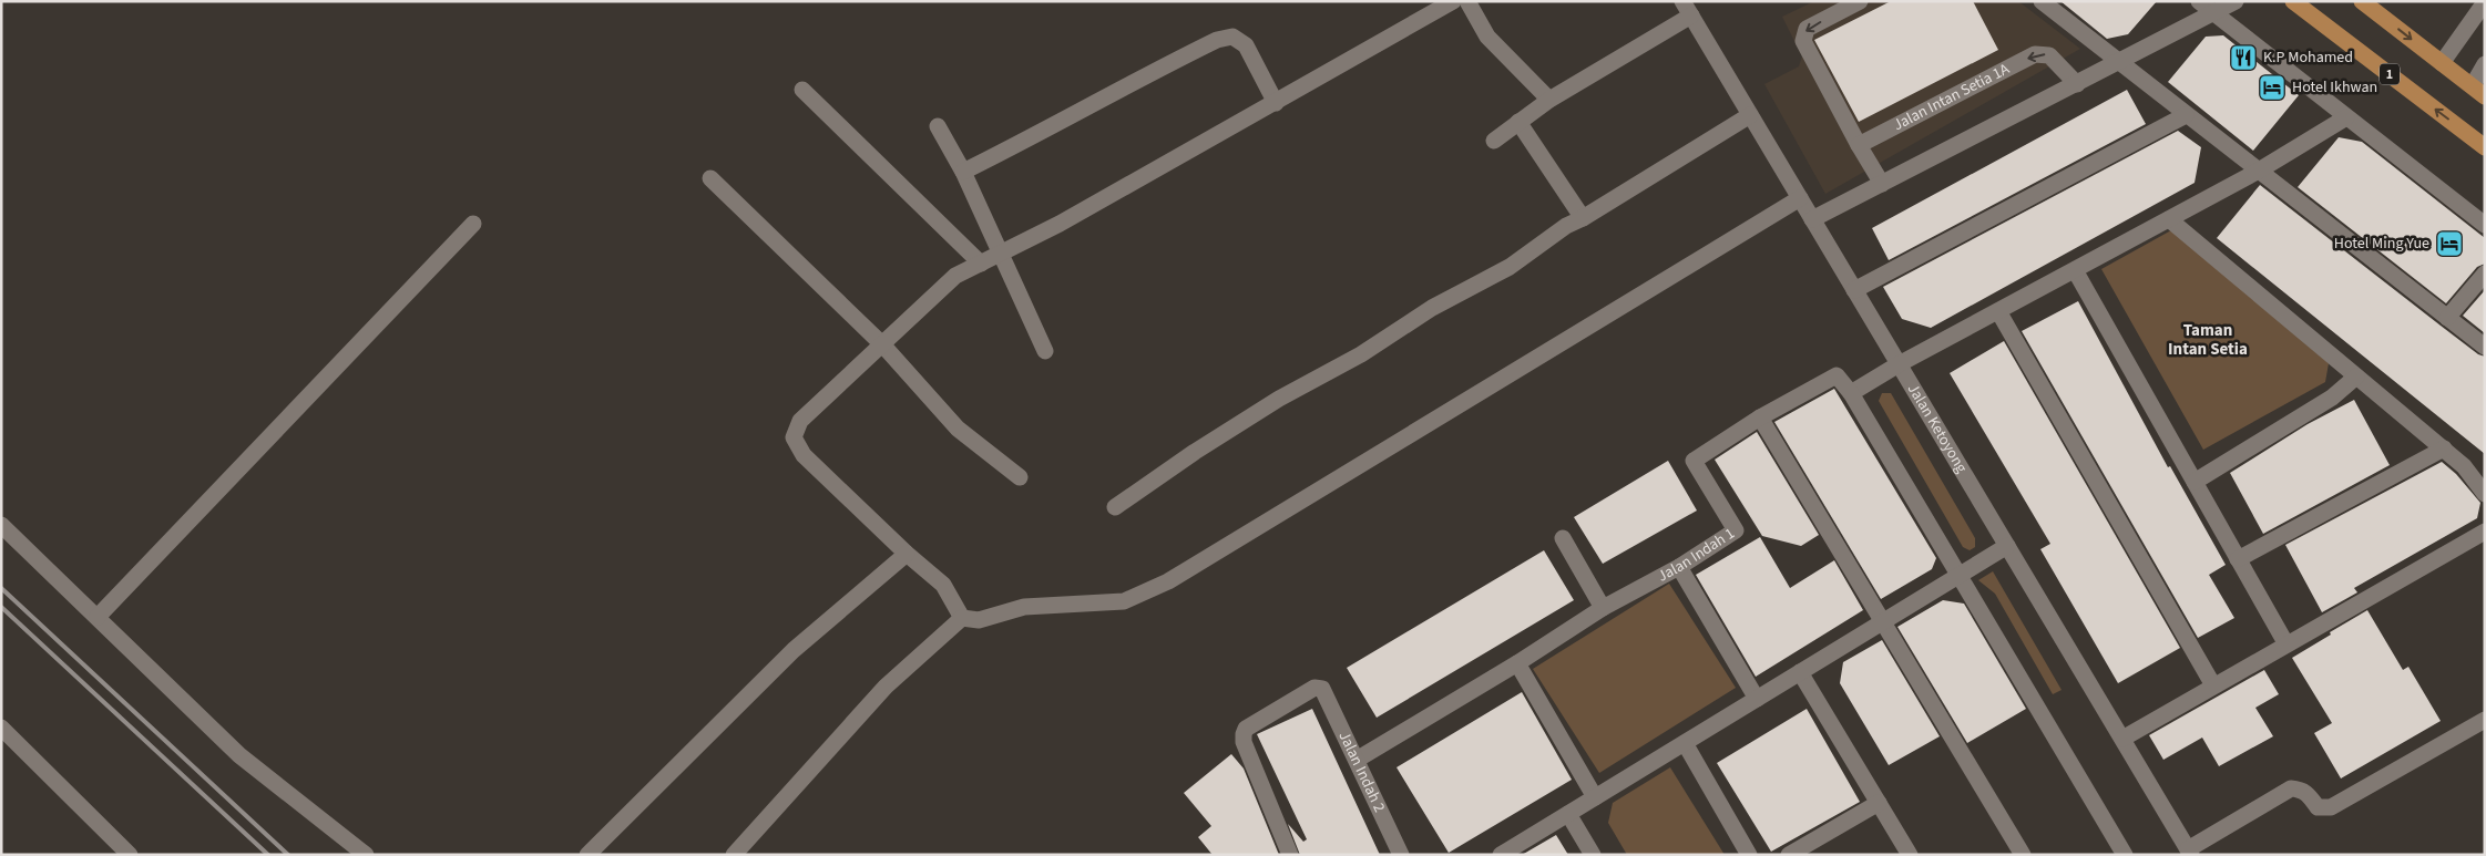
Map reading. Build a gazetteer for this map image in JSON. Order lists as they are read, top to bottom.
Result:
{
  "streets": {
    "main road": ["1"],
    "street": [
      "Jalan Intan Setia 1A",
      "Jalan Ketoyong",
      "Jalan Indah 1",
      "Jalan Indah 2"
    ]
  },
  "crossings": [
    ["Jalan Indah 1", "Jalan Indah 2"]
  ],
  "districts": ["Taman Intan Setia"],
  "places": {
    "restaurant": ["K.P Mohamed"],
    "hotel": ["Hotel Ikhwan", "Hotel Ming Yue"]
  }
}
